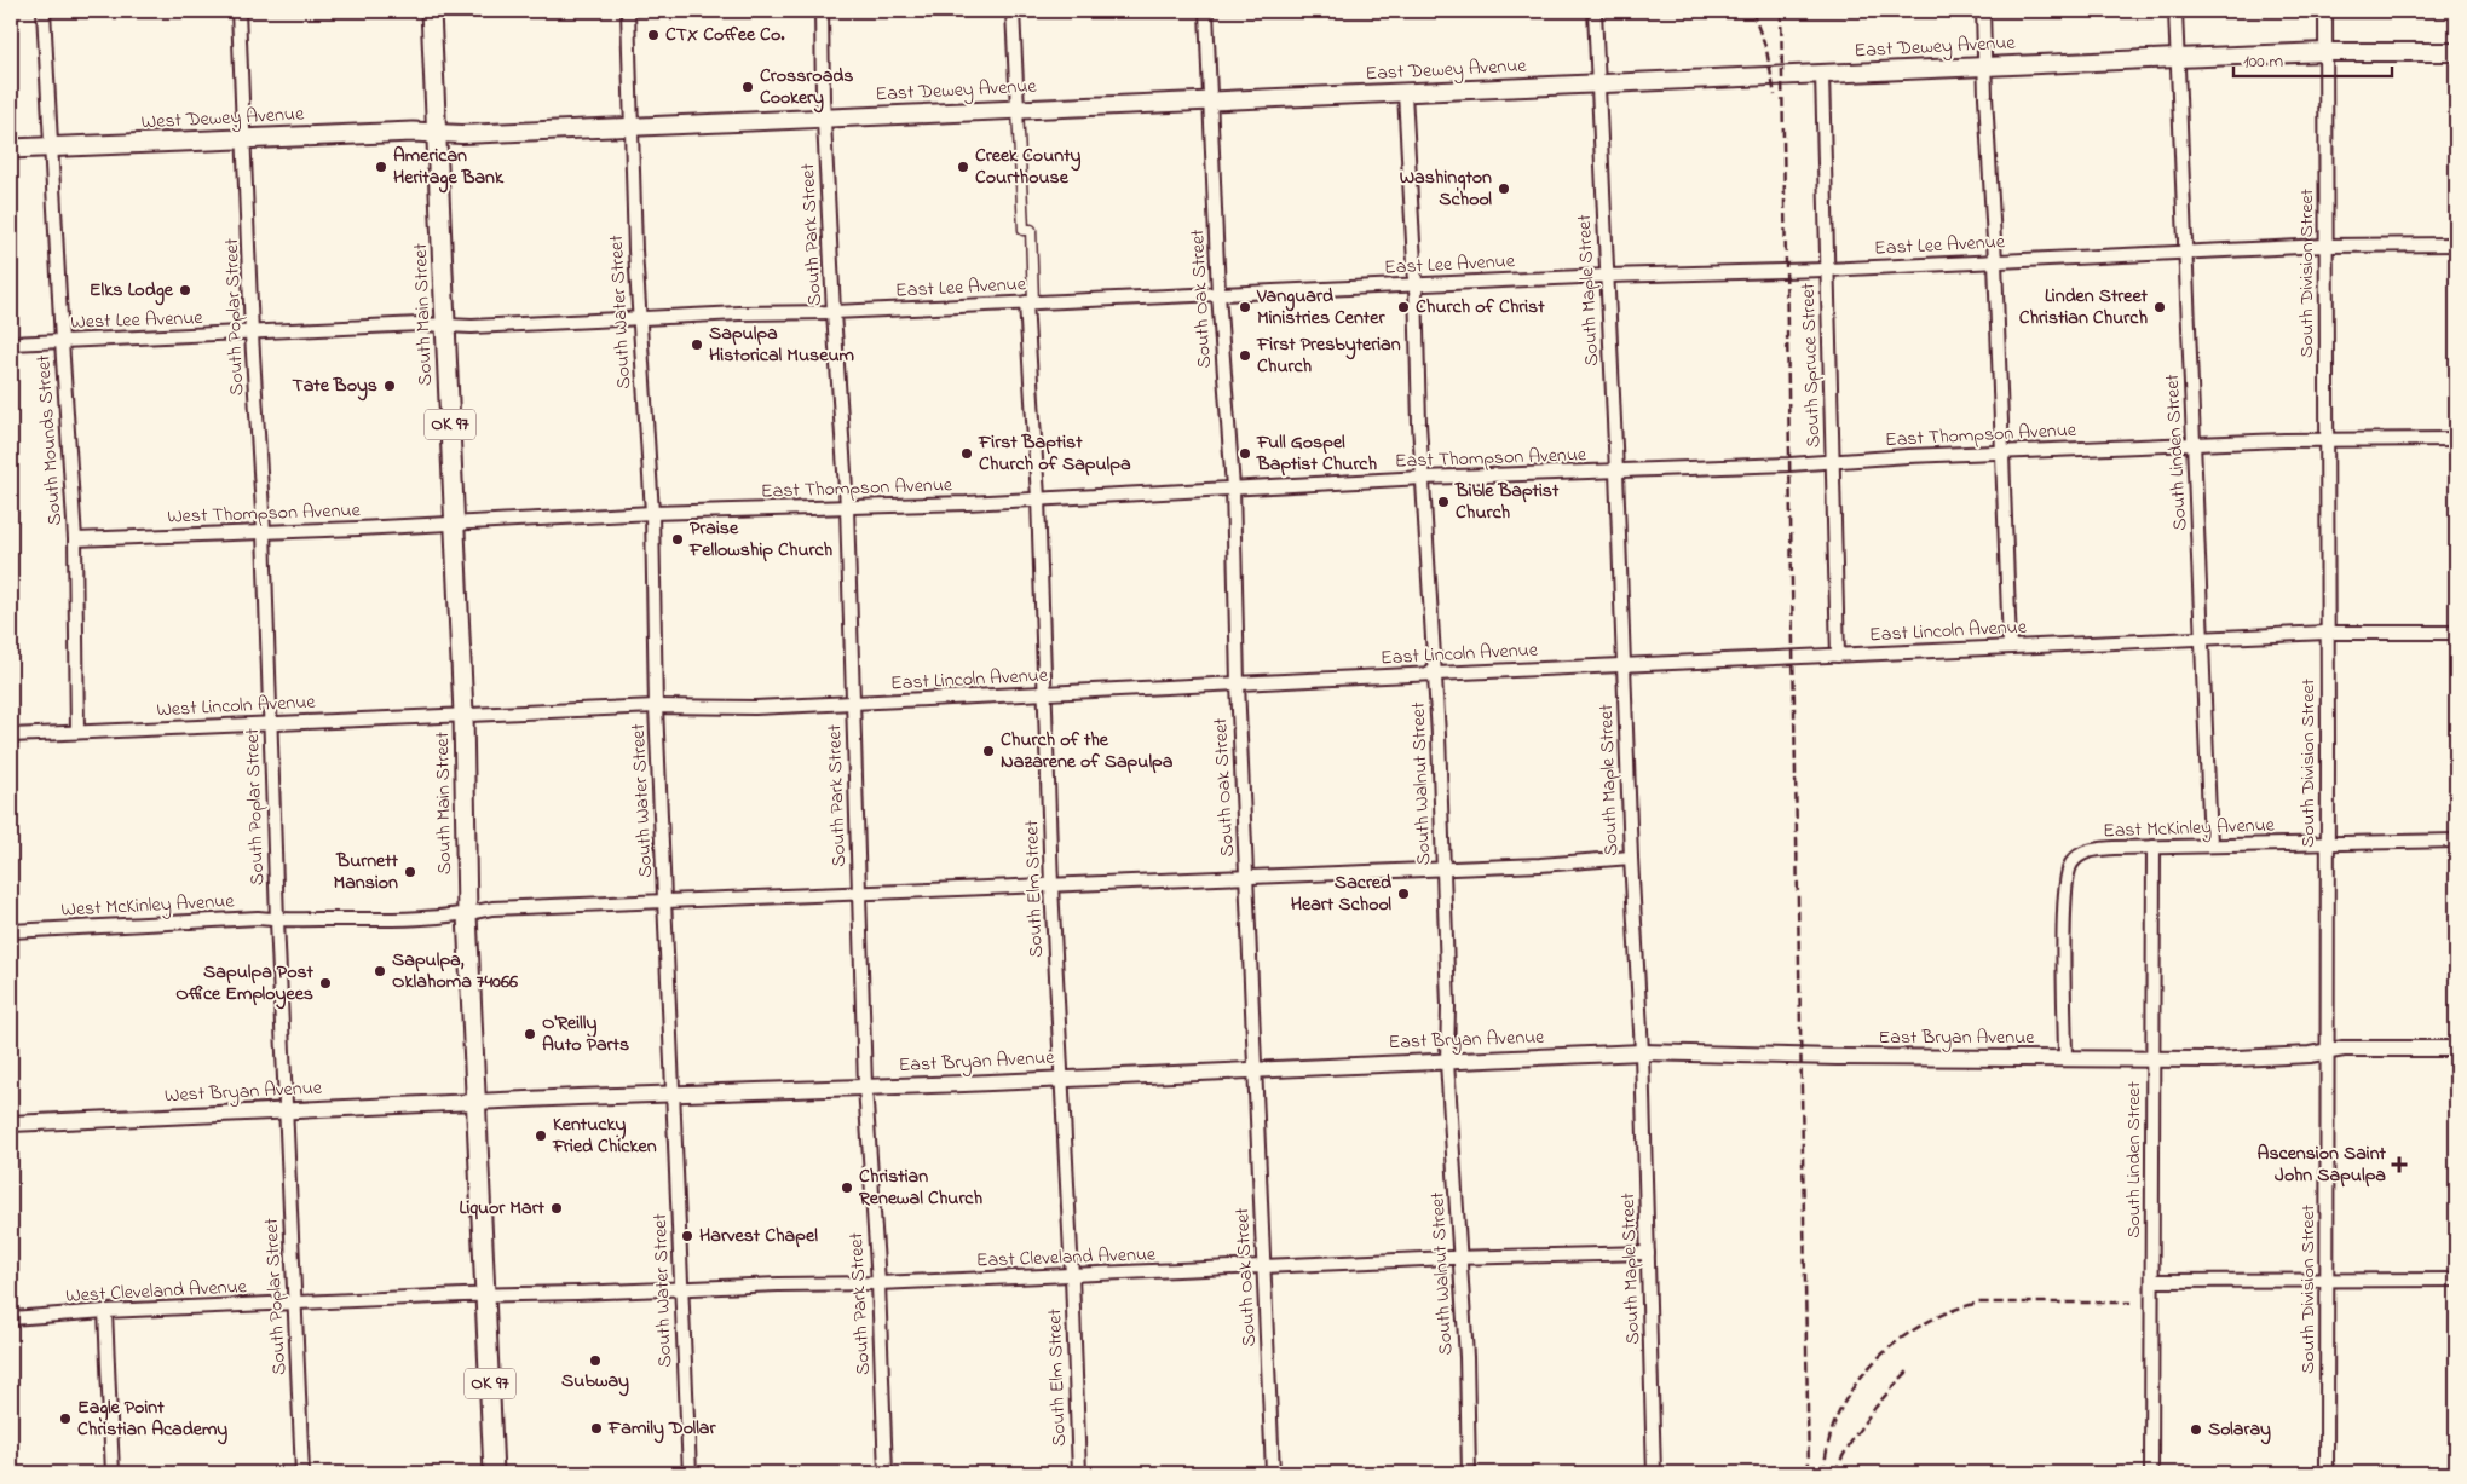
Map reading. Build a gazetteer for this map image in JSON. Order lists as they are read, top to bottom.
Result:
{
  "streets": {
    "main road": [
      "East Dewey Avenue",
      "West Dewey Avenue",
      "South Main Street",
      "OK 97"
    ],
    "street": [
      "South Park Street",
      "East Lee Avenue",
      "South Division Street",
      "South Maple Street",
      "South Oak Street",
      "South Water Street",
      "South Poplar Street",
      "West Lee Avenue",
      "South Spruce Street",
      "East Thompson Avenue",
      "South Mounds Street",
      "South Linden Street",
      "West Thompson Avenue",
      "East Lincoln Avenue",
      "West Lincoln Avenue",
      "South Walnut Street",
      "East McKinley Avenue",
      "South Elm Street",
      "West McKinley Avenue",
      "East Bryan Avenue",
      "West Bryan Avenue",
      "East Cleveland Avenue",
      "West Cleveland Avenue"
    ]
  },
  "crossings": [
    ["East Dewey Avenue", "West Dewey Avenue"],
    ["East Dewey Avenue", "South Park Street"],
    ["East Dewey Avenue", "South Division Street"],
    ["East Dewey Avenue", "South Maple Street"],
    ["East Dewey Avenue", "South Oak Street"],
    ["East Dewey Avenue", "South Water Street"],
    ["East Dewey Avenue", "South Main Street"],
    ["East Dewey Avenue", "South Spruce Street"],
    ["East Dewey Avenue", "OK 97"],
    ["East Dewey Avenue", "South Linden Street"],
    ["East Dewey Avenue", "South Walnut Street"],
    ["East Dewey Avenue", "South Elm Street"],
    ["West Dewey Avenue", "South Main Street"],
    ["West Dewey Avenue", "South Poplar Street"],
    ["West Dewey Avenue", "OK 97"],
    ["West Dewey Avenue", "South Mounds Street"],
    ["South Park Street", "East Lee Avenue"],
    ["South Park Street", "East Thompson Avenue"],
    ["South Park Street", "East Lincoln Avenue"],
    ["South Park Street", "East Bryan Avenue"],
    ["South Park Street", "East Cleveland Avenue"],
    ["East Lee Avenue", "South Division Street"],
    ["East Lee Avenue", "South Maple Street"],
    ["East Lee Avenue", "South Oak Street"],
    ["East Lee Avenue", "South Water Street"],
    ["East Lee Avenue", "South Main Street"],
    ["East Lee Avenue", "West Lee Avenue"],
    ["East Lee Avenue", "South Spruce Street"],
    ["East Lee Avenue", "South Linden Street"],
    ["East Lee Avenue", "South Walnut Street"],
    ["East Lee Avenue", "South Elm Street"],
    ["South Division Street", "East Thompson Avenue"],
    ["South Division Street", "East Lincoln Avenue"],
    ["South Division Street", "East McKinley Avenue"],
    ["South Division Street", "East Bryan Avenue"],
    ["South Maple Street", "East Thompson Avenue"],
    ["South Maple Street", "East Lincoln Avenue"],
    ["South Maple Street", "East Bryan Avenue"],
    ["South Maple Street", "East Cleveland Avenue"],
    ["South Oak Street", "East Thompson Avenue"],
    ["South Oak Street", "East Lincoln Avenue"],
    ["South Oak Street", "East Bryan Avenue"],
    ["South Oak Street", "East Cleveland Avenue"],
    ["South Water Street", "East Thompson Avenue"],
    ["South Water Street", "East Lincoln Avenue"],
    ["South Water Street", "East Bryan Avenue"],
    ["South Water Street", "East Cleveland Avenue"],
    ["South Main Street", "West Lee Avenue"],
    ["South Main Street", "OK 97"],
    ["South Main Street", "East Thompson Avenue"],
    ["South Main Street", "West Thompson Avenue"],
    ["South Main Street", "East Lincoln Avenue"],
    ["South Main Street", "West Lincoln Avenue"],
    ["South Main Street", "West McKinley Avenue"],
    ["South Main Street", "East Bryan Avenue"],
    ["South Main Street", "West Bryan Avenue"],
    ["South Main Street", "East Cleveland Avenue"],
    ["South Main Street", "West Cleveland Avenue"],
    ["South Poplar Street", "West Lee Avenue"],
    ["South Poplar Street", "West Thompson Avenue"],
    ["South Poplar Street", "West Lincoln Avenue"],
    ["South Poplar Street", "West McKinley Avenue"],
    ["South Poplar Street", "West Bryan Avenue"],
    ["South Poplar Street", "West Cleveland Avenue"],
    ["West Lee Avenue", "South Mounds Street"],
    ["South Spruce Street", "East Thompson Avenue"],
    ["South Spruce Street", "East Lincoln Avenue"],
    ["East Thompson Avenue", "South Linden Street"],
    ["East Thompson Avenue", "West Thompson Avenue"],
    ["East Thompson Avenue", "South Walnut Street"],
    ["East Thompson Avenue", "South Elm Street"],
    ["South Mounds Street", "West Thompson Avenue"],
    ["South Mounds Street", "West Lincoln Avenue"],
    ["South Linden Street", "East Lincoln Avenue"],
    ["South Linden Street", "East McKinley Avenue"],
    ["South Linden Street", "East Bryan Avenue"],
    ["East Lincoln Avenue", "West Lincoln Avenue"],
    ["East Lincoln Avenue", "South Walnut Street"],
    ["East Lincoln Avenue", "South Elm Street"],
    ["South Walnut Street", "East Bryan Avenue"],
    ["South Walnut Street", "East Cleveland Avenue"],
    ["East McKinley Avenue", "East Bryan Avenue"],
    ["South Elm Street", "East Bryan Avenue"],
    ["South Elm Street", "East Cleveland Avenue"],
    ["East Bryan Avenue", "West Bryan Avenue"],
    ["East Cleveland Avenue", "West Cleveland Avenue"]
  ],
  "places": {
    "other": [
      "CTX Coffee Co.",
      "Crossroads Cookery",
      "American Heritage Bank",
      "Creek County Courthouse",
      "Washington School",
      "Elks Lodge",
      "Vanguard Ministries Center",
      "Church of Christ",
      "Linden Street Christian Church",
      "Sapulpa Historical Museum",
      "First Presbyterian Church",
      "Tate Boys",
      "First Baptist Church of Sapulpa",
      "Full Gospel Baptist Church",
      "Bible Baptist Church",
      "Praise Fellowship Church",
      "Church of the Nazarene of Sapulpa",
      "Burnett Mansion",
      "Sacred Heart School",
      "Sapulpa, Oklahoma 74066",
      "Sapulpa Post Office Employees",
      "O'Reilly Auto Parts",
      "Kentucky Fried Chicken",
      "Christian Renewal Church",
      "Liquor Mart",
      "Harvest Chapel",
      "Subway",
      "Eagle Point Christian Academy",
      "Family Dollar",
      "Solaray"
    ],
    "health": ["Ascension Saint John Sapulpa"]
  },
  "scale_bar": "100 m"
}
